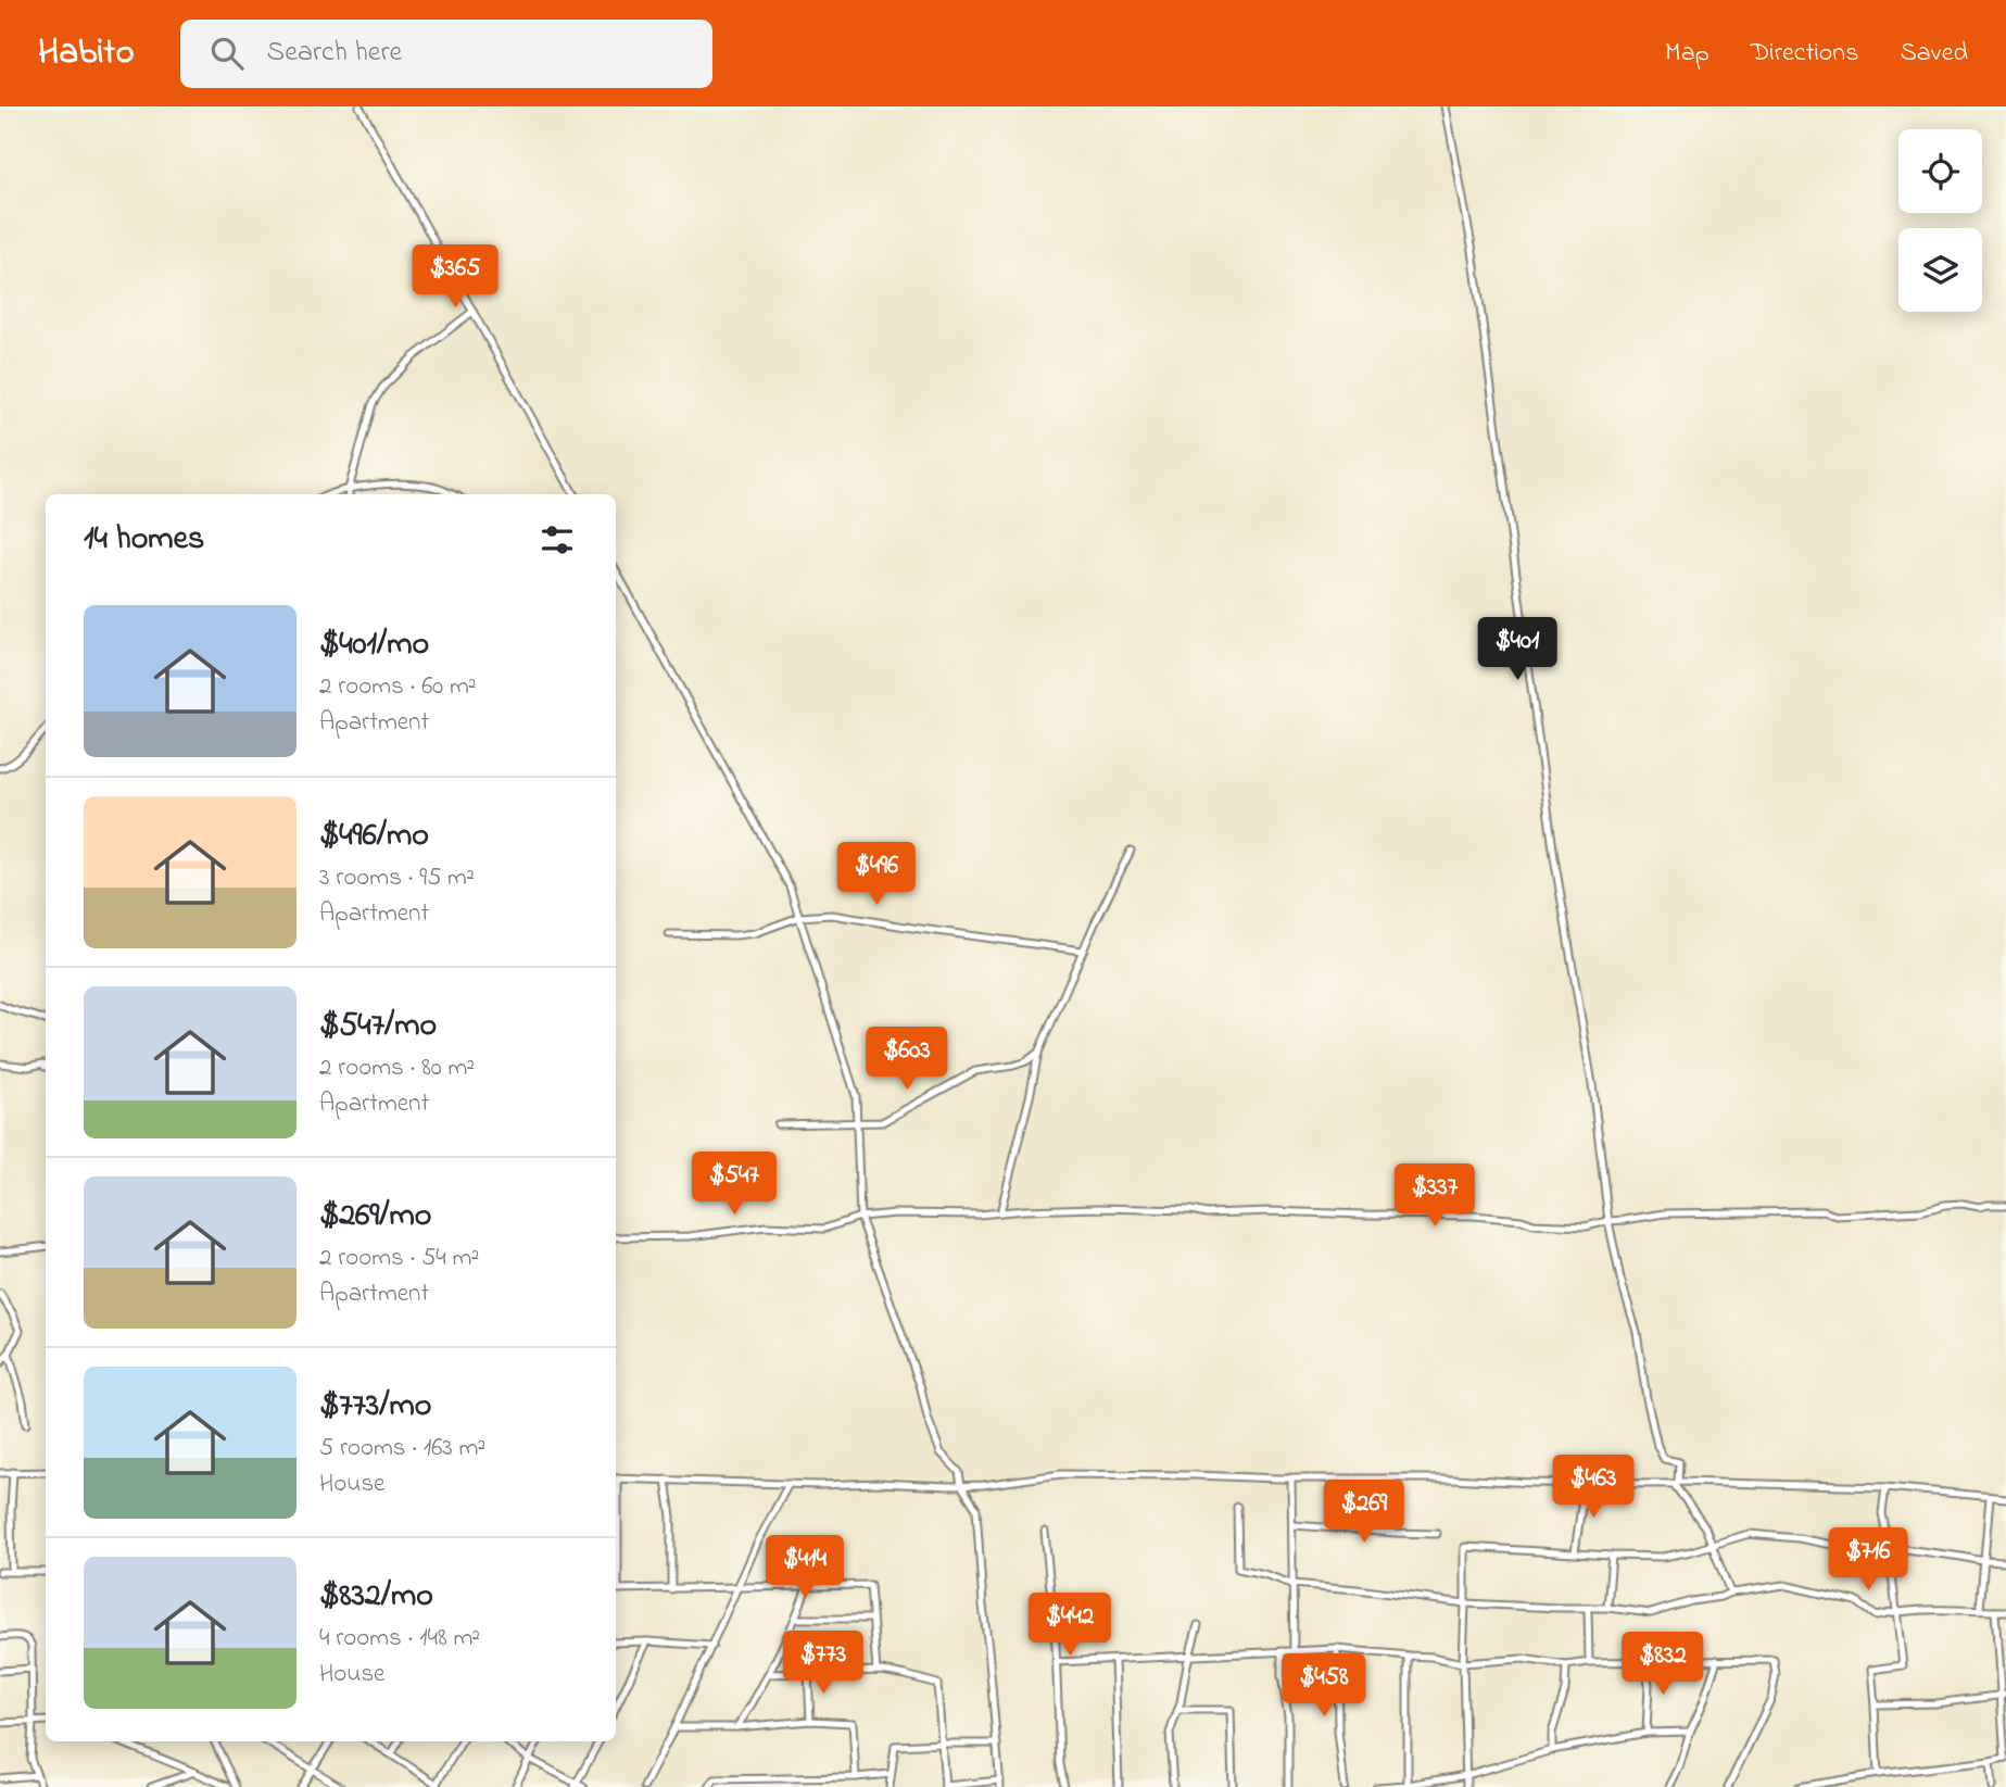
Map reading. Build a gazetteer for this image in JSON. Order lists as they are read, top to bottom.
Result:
{
  "page": {
    "header": "Habito",
    "search": "Search here",
    "nav": ["Map", "Directions", "Saved"],
    "price": [
      "$365",
      "$401",
      "$496",
      "$603",
      "$547",
      "$337",
      "$463",
      "$269",
      "$716",
      "$414",
      "$442",
      "$773",
      "$832",
      "$458"
    ],
    "heading": "14 homes",
    "list": [
      {
        "name": "$401/mo",
        "note": "2 rooms · 60 m² · Apartment"
      },
      {
        "name": "$496/mo",
        "note": "3 rooms · 95 m² · Apartment"
      },
      {
        "name": "$547/mo",
        "note": "2 rooms · 80 m² · Apartment"
      },
      {
        "name": "$269/mo",
        "note": "2 rooms · 54 m² · Apartment"
      },
      {
        "name": "$773/mo",
        "note": "5 rooms · 163 m² · House"
      },
      {
        "name": "$832/mo",
        "note": "4 rooms · 148 m² · House"
      }
    ]
  }
}
